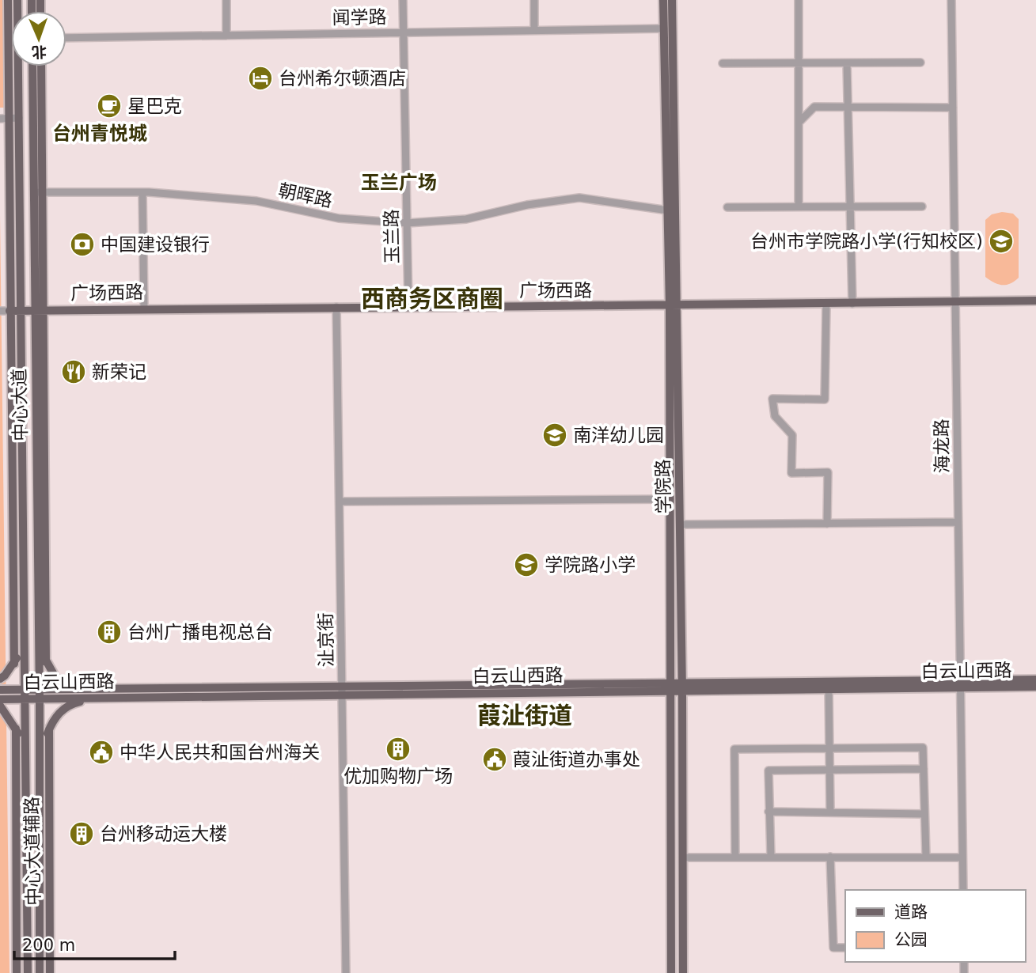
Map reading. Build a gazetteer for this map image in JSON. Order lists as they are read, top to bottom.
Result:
{
  "streets": {
    "main road": [
      "广场西路",
      "中心大道",
      "学院路",
      "白云山西路",
      "中心大道辅路"
    ],
    "street": [
      "闻学路",
      "朝晖路",
      "玉兰路",
      "海龙路",
      "沚京街"
    ]
  },
  "crossings": [
    ["闻学路", "玉兰路"],
    ["闻学路", "学院路"],
    ["朝晖路", "玉兰路"],
    ["朝晖路", "学院路"],
    ["玉兰路", "广场西路"],
    ["广场西路", "中心大道"],
    ["广场西路", "海龙路"],
    ["广场西路", "学院路"],
    ["广场西路", "沚京街"],
    ["中心大道", "白云山西路"],
    ["中心大道", "中心大道辅路"],
    ["海龙路", "白云山西路"],
    ["学院路", "白云山西路"],
    ["沚京街", "白云山西路"]
  ],
  "districts": [
    "台州青悦城",
    "玉兰广场",
    "西商务区商圈",
    "葭沚街道"
  ],
  "places": {
    "hotel": ["台州希尔顿酒店"],
    "cafe": ["星巴克"],
    "school or university": ["台州市学院路小学(行知校区)", "南洋幼儿园", "学院路小学"],
    "bank": ["中国建设银行"],
    "restaurant": ["新荣记"],
    "building": ["台州广播电视总台", "优加购物广场", "台州移动运大楼"],
    "public building": ["中华人民共和国台州海关", "葭沚街道办事处"]
  },
  "legend": ["道路", "公园"],
  "scale_bar": "200 m",
  "north": "bottom"
}
